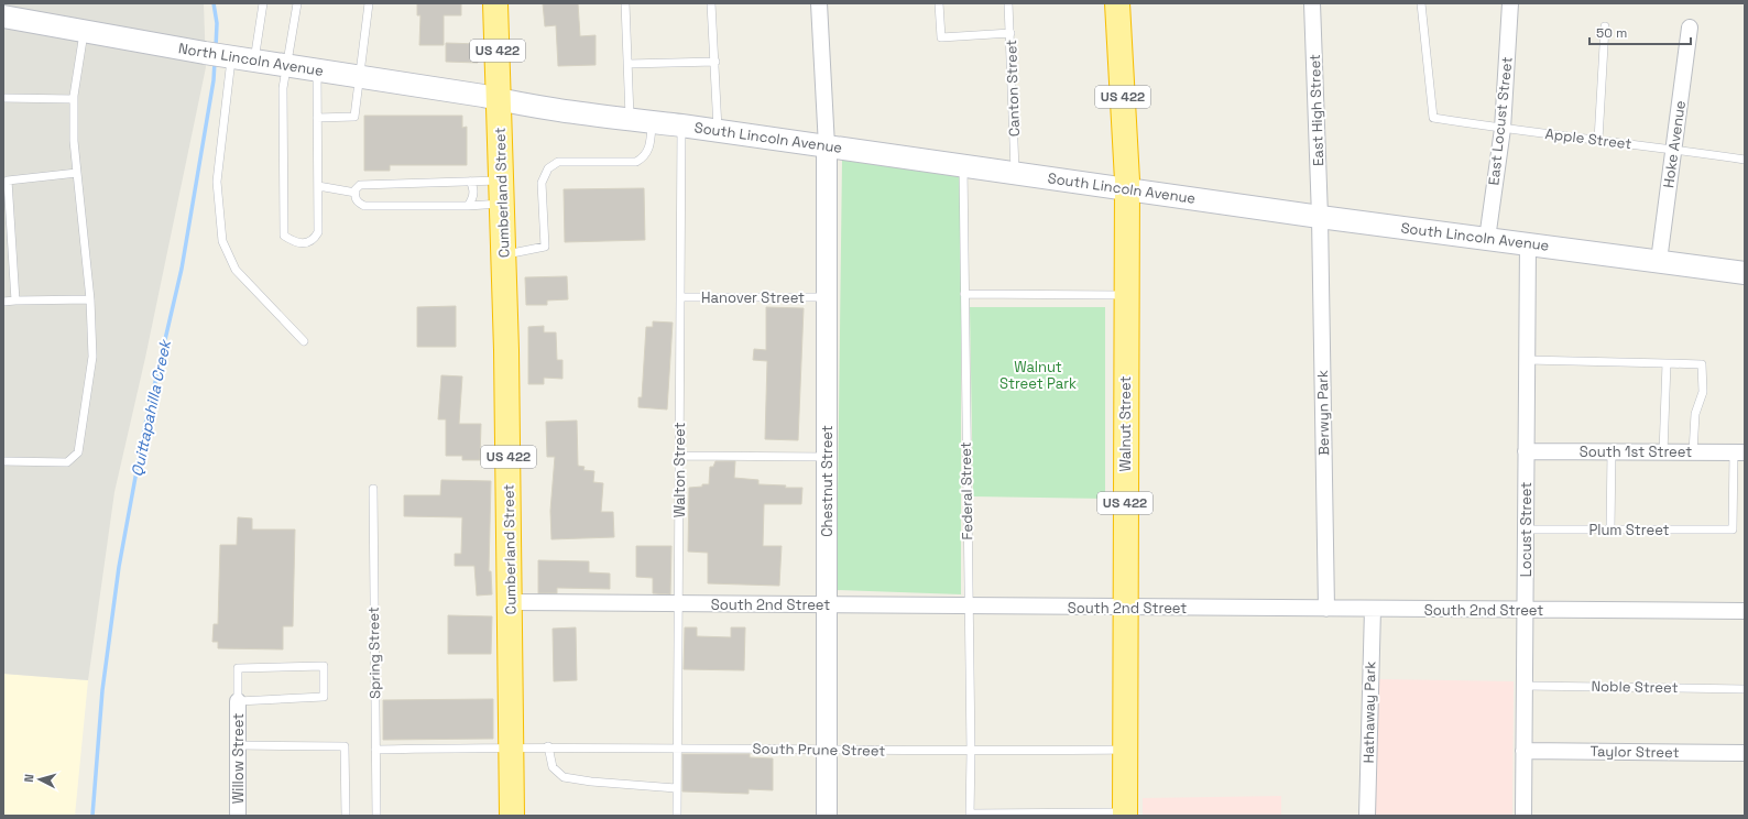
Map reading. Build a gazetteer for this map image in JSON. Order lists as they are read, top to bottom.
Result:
{
  "streets": {
    "highway": ["US 422", "Cumberland Street", "Walnut Street"],
    "main road": ["North Lincoln Avenue", "South Lincoln Avenue"],
    "street": [
      "East High Street",
      "East Locust Street",
      "Hoke Avenue",
      "Berwyn Park",
      "South 1st Street",
      "Chestnut Street",
      "Locust Street",
      "South 2nd Street",
      "Hathaway Park",
      "Taylor Street",
      "Willow Street"
    ],
    "lane": [
      "Canton Street",
      "Apple Street",
      "Hanover Street",
      "Walton Street",
      "Federal Street",
      "Plum Street",
      "Spring Street",
      "Noble Street",
      "South Prune Street"
    ]
  },
  "crossings": [
    ["US 422", "North Lincoln Avenue"],
    ["US 422", "South Lincoln Avenue"],
    ["US 422", "Cumberland Street"],
    ["US 422", "Walnut Street"],
    ["North Lincoln Avenue", "South Lincoln Avenue"],
    ["North Lincoln Avenue", "Cumberland Street"],
    ["Canton Street", "South Lincoln Avenue"],
    ["East High Street", "South Lincoln Avenue"],
    ["East High Street", "Berwyn Park"],
    ["East Locust Street", "South Lincoln Avenue"],
    ["East Locust Street", "Apple Street"],
    ["South Lincoln Avenue", "Hoke Avenue"],
    ["South Lincoln Avenue", "Cumberland Street"],
    ["South Lincoln Avenue", "Berwyn Park"],
    ["South Lincoln Avenue", "Walnut Street"],
    ["South Lincoln Avenue", "Walton Street"],
    ["South Lincoln Avenue", "Chestnut Street"],
    ["South Lincoln Avenue", "Federal Street"],
    ["South Lincoln Avenue", "Locust Street"],
    ["Apple Street", "Hoke Avenue"],
    ["Cumberland Street", "South 2nd Street"],
    ["Cumberland Street", "South Prune Street"],
    ["Hanover Street", "Walton Street"],
    ["Hanover Street", "Chestnut Street"],
    ["Berwyn Park", "South 2nd Street"],
    ["Walnut Street", "South 2nd Street"],
    ["Walnut Street", "South Prune Street"],
    ["South 1st Street", "Locust Street"],
    ["South 1st Street", "Plum Street"],
    ["Walton Street", "South 2nd Street"],
    ["Walton Street", "South Prune Street"],
    ["Chestnut Street", "South 2nd Street"],
    ["Chestnut Street", "South Prune Street"],
    ["Federal Street", "South 2nd Street"],
    ["Federal Street", "South Prune Street"],
    ["Locust Street", "Plum Street"],
    ["Locust Street", "South 2nd Street"],
    ["Locust Street", "Noble Street"],
    ["Locust Street", "Taylor Street"],
    ["South 2nd Street", "Hathaway Park"],
    ["Spring Street", "South Prune Street"]
  ],
  "water": ["Quittapahilla Creek"],
  "parks": ["Walnut Street Park"],
  "scale_bar": "50 m",
  "north": "left"
}
